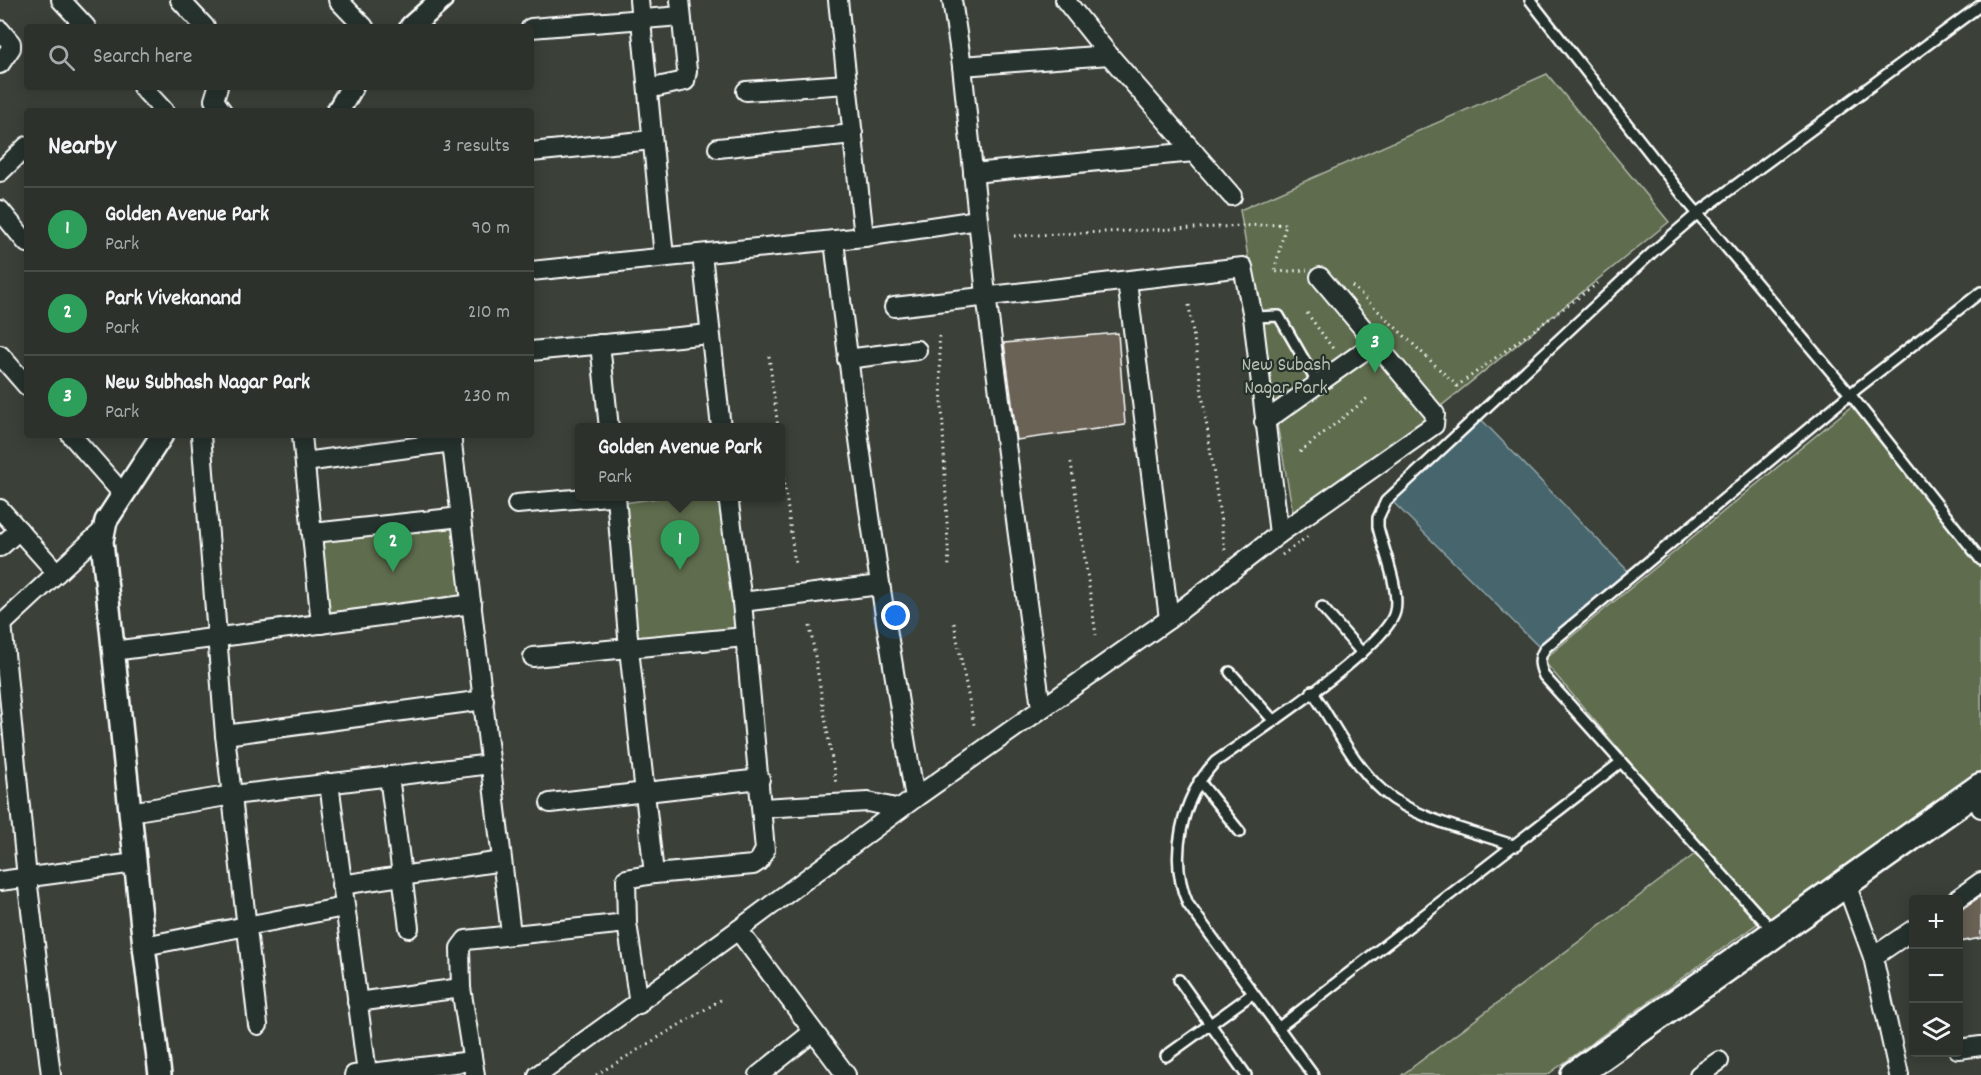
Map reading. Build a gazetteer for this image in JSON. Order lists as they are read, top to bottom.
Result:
{
  "parks": ["New Subash Nagar Park"],
  "page": {
    "search": "Search here",
    "heading": ["Nearby", "3 results"],
    "list": [
      {
        "mark": "1",
        "name": "Golden Avenue Park",
        "note": "Park",
        "value": "90 m"
      },
      {
        "mark": "2",
        "name": "Park Vivekanand",
        "note": "Park",
        "value": "210 m"
      },
      {
        "mark": "3",
        "name": "New Subhash Nagar Park",
        "note": "Park",
        "value": "230 m"
      }
    ],
    "pins": ["3", "1", "2"],
    "popup": ["Golden Avenue Park", "Park"],
    "map_buttons": ["+", "−"]
  }
}
